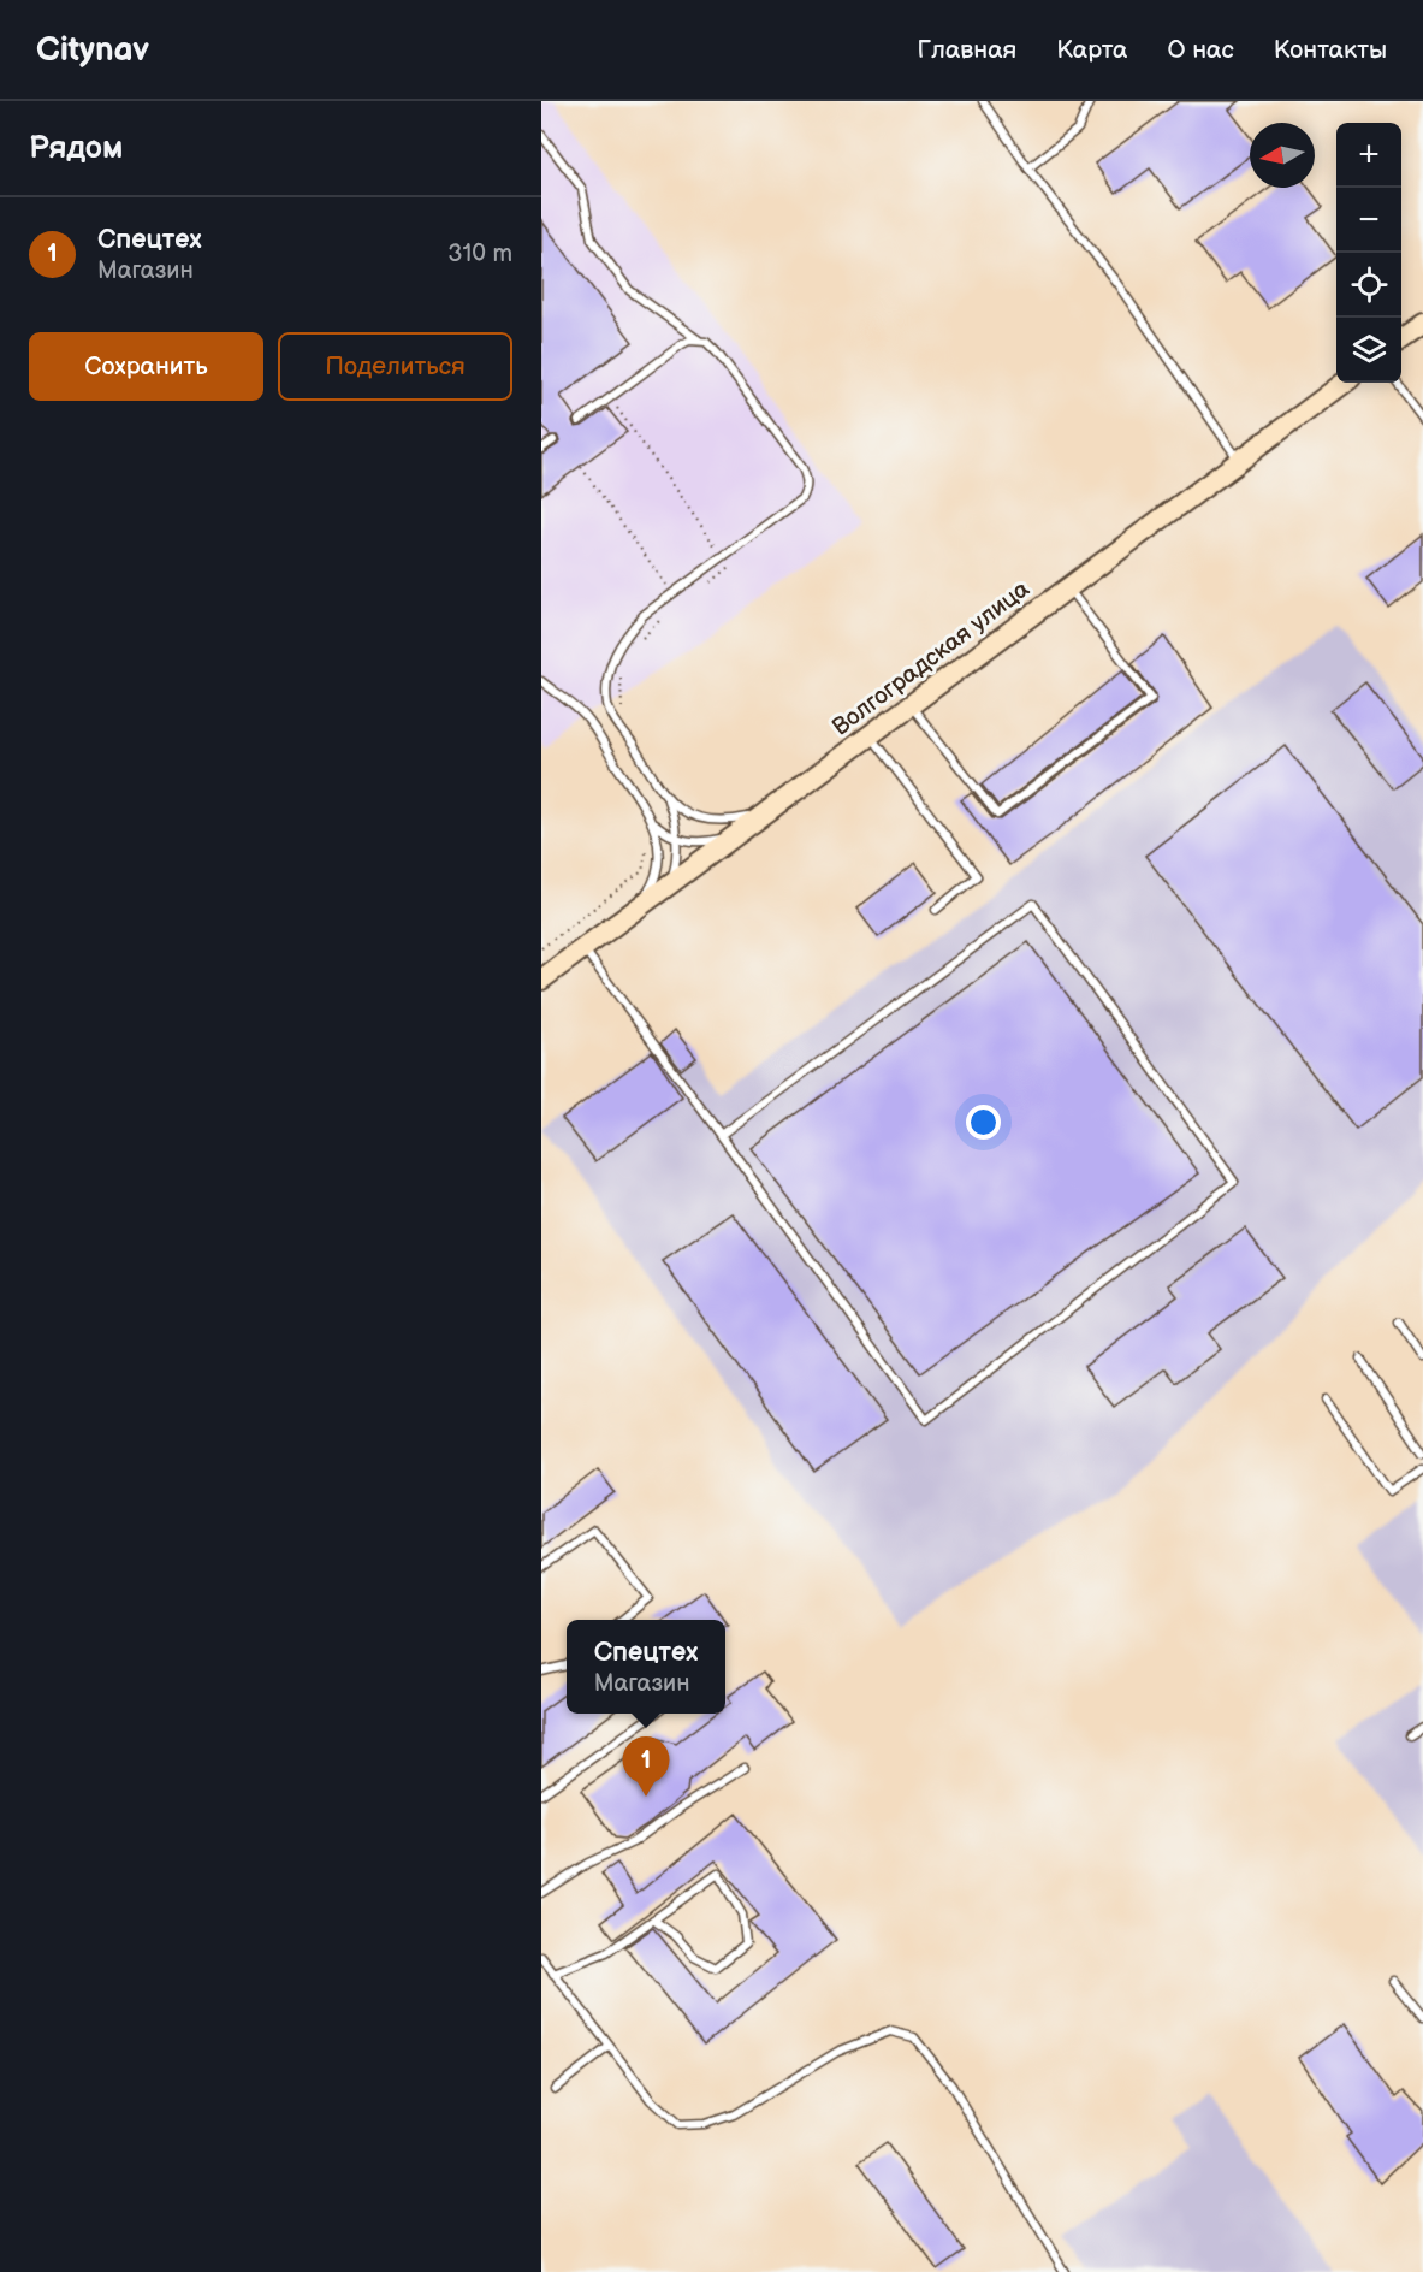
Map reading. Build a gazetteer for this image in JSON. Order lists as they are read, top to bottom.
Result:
{
  "streets": {
    "main road": ["Волгоградская улица"]
  },
  "north": "left",
  "page": {
    "header": "Citynav",
    "nav": [
      "Главная",
      "Карта",
      "О нас",
      "Контакты"
    ],
    "heading": "Рядом",
    "map_buttons": ["+", "−"],
    "list": [
      {
        "mark": "1",
        "name": "Спецтех",
        "note": "Магазин",
        "value": "310 m"
      }
    ],
    "buttons": ["Сохранить", "Поделиться"],
    "popup": ["Спецтех", "Магазин"],
    "pins": "1"
  }
}
